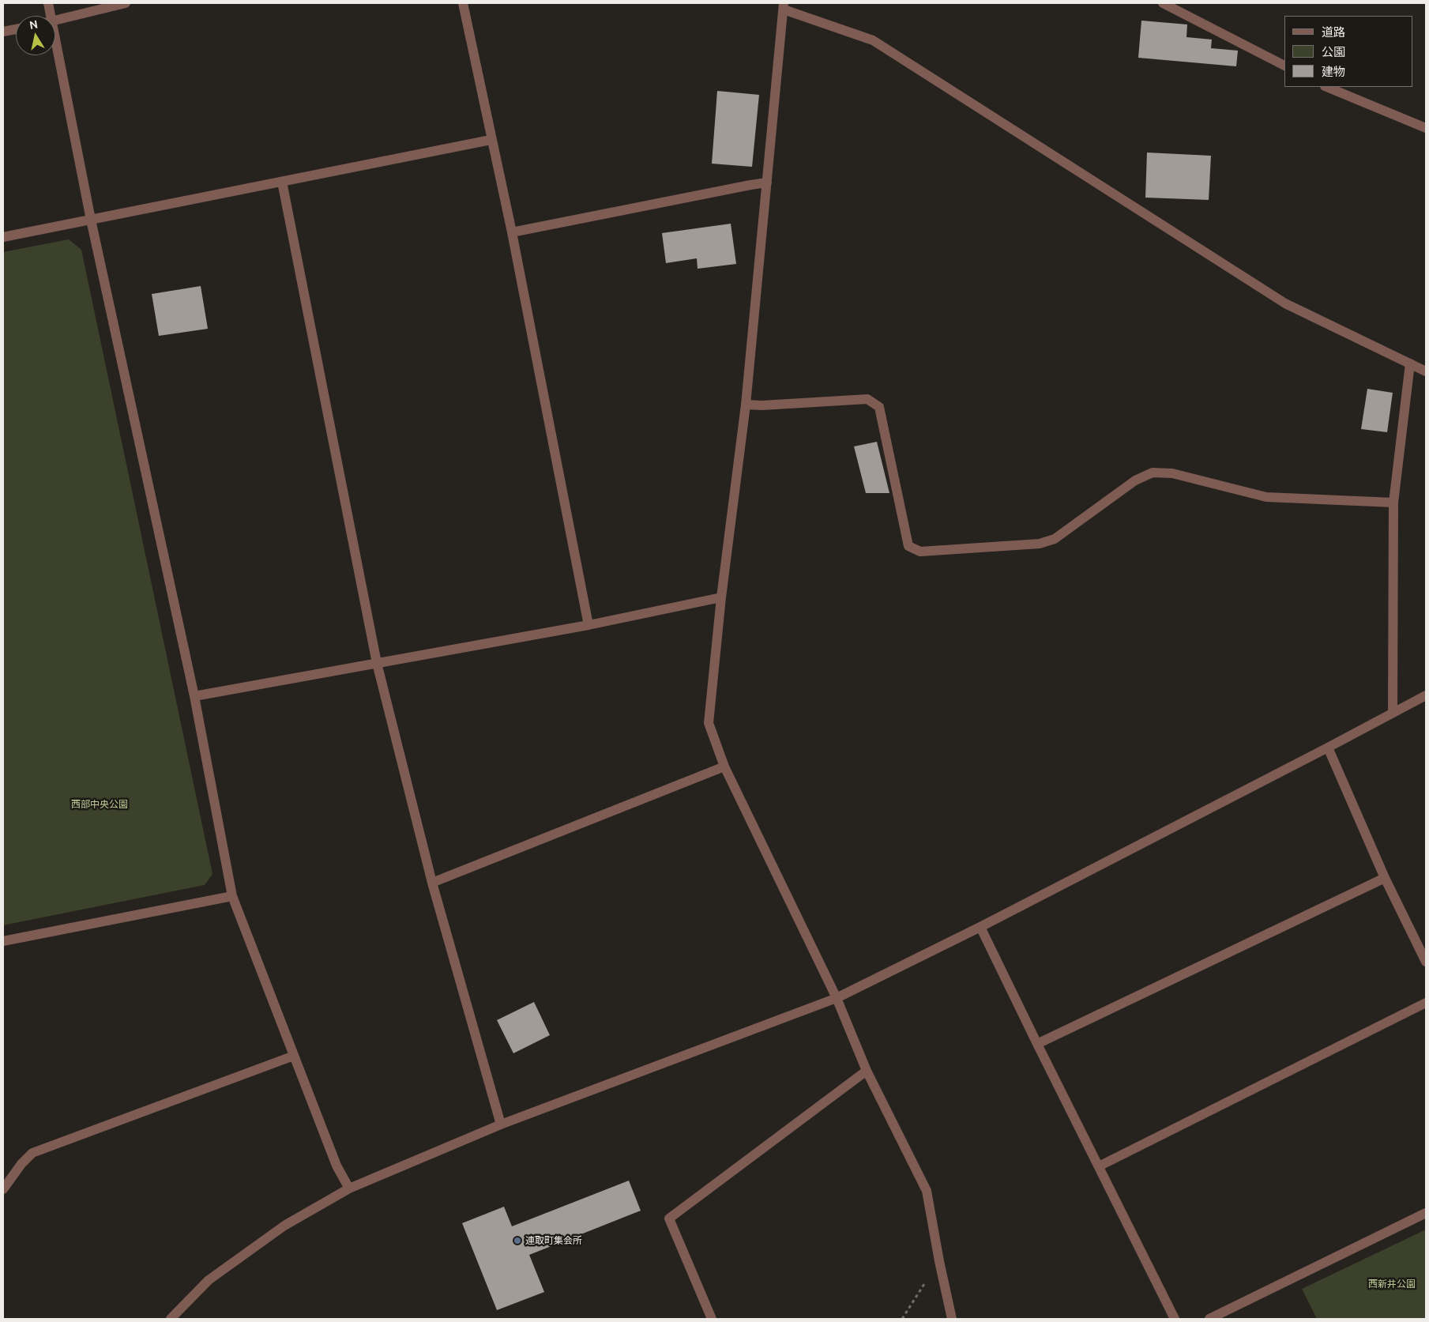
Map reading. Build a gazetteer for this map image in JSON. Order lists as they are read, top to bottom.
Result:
{
  "parks": ["西部中央公園", "西新井公園"],
  "places": ["連取町集会所"],
  "legend": ["道路", "公園", "建物"],
  "north": "top"
}
